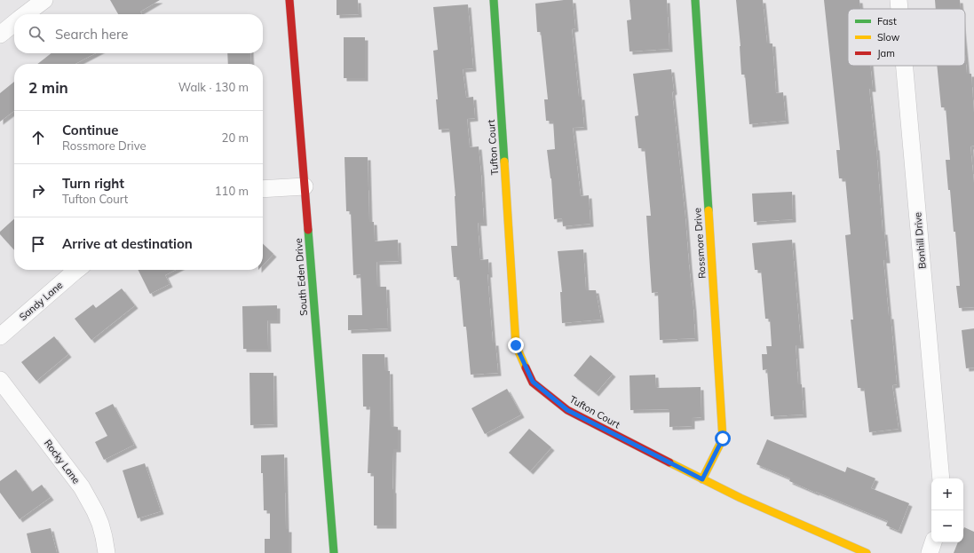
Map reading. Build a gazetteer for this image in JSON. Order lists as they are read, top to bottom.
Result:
{
  "streets": {
    "street": [
      "Tufton Court",
      "Bonhill Drive",
      "Rossmore Drive",
      "South Eden Drive",
      "Sandy Lane",
      "Rocky Lane"
    ]
  },
  "crossings": [
    ["Tufton Court", "Rossmore Drive"]
  ],
  "legend": ["Fast", "Slow", "Jam"],
  "page": {
    "search": "Search here",
    "heading": ["2 min", "Walk · 130 m"],
    "list": [
      ["Continue", "Rossmore Drive", "20 m"],
      ["Turn right", "Tufton Court", "110 m"],
      "Arrive at destination"
    ],
    "map_buttons": ["+", "−"]
  }
}
